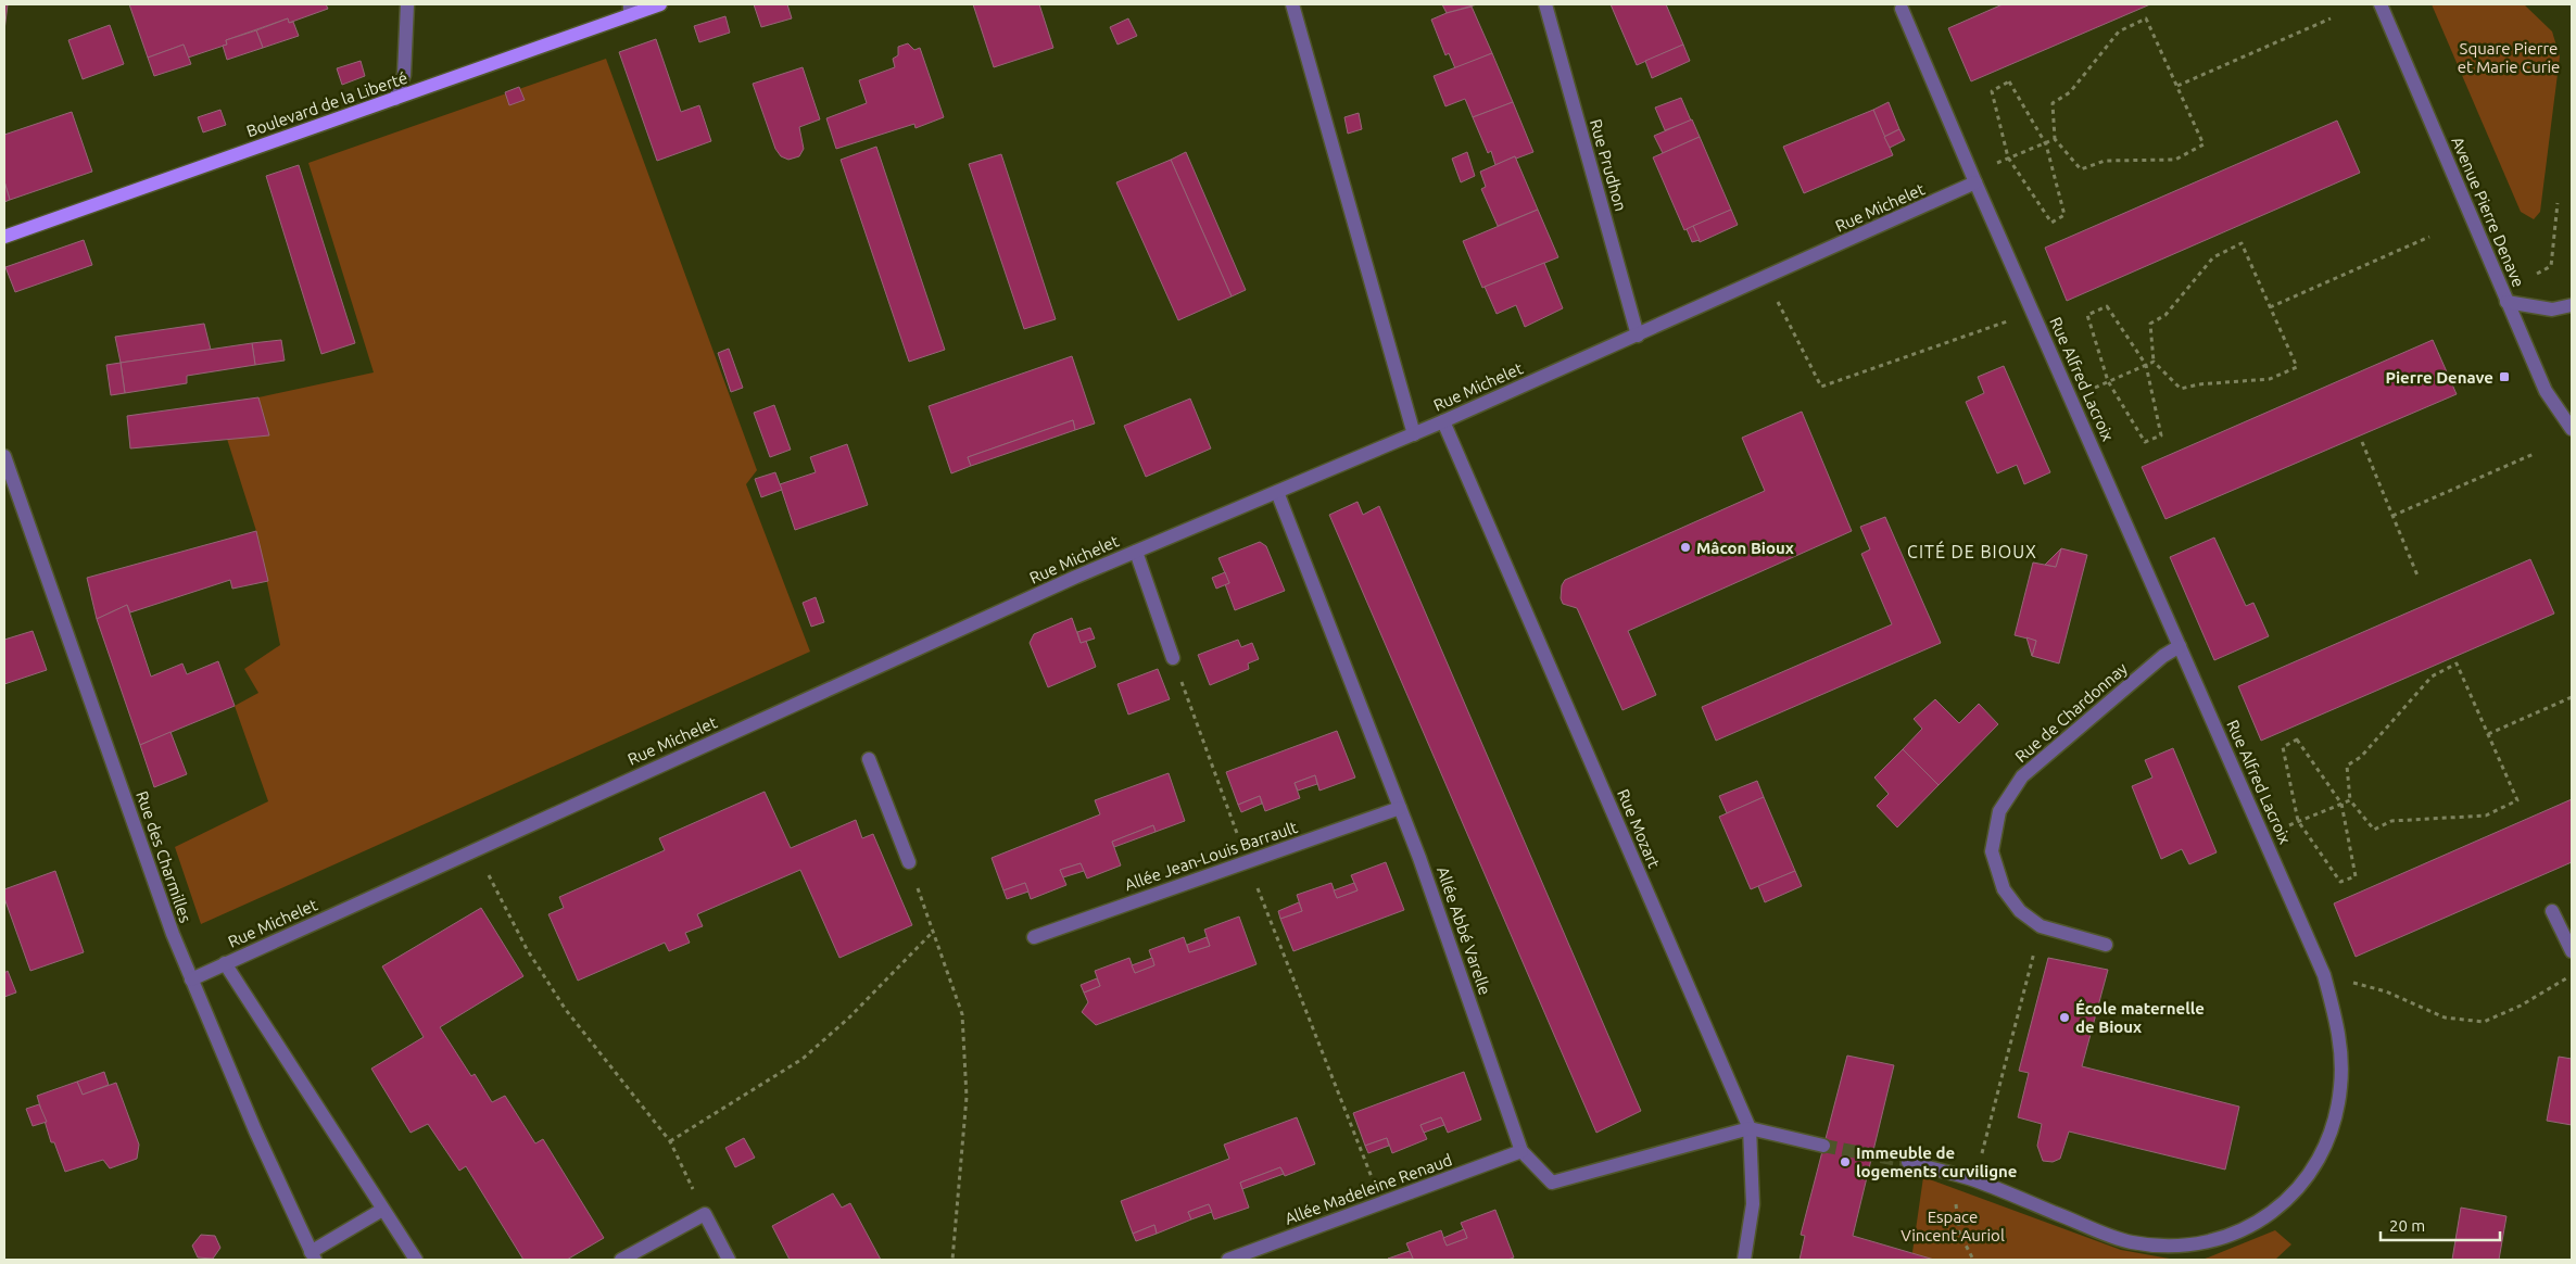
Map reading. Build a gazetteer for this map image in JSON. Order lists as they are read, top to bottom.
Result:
{
  "streets": {
    "main road": ["Boulevard de la Liberté"],
    "street": [
      "Rue Prudhon",
      "Rue Michelet",
      "Avenue Pierre Denave",
      "Rue Alfred Lacroix",
      "Rue de Chardonnay",
      "Rue Mozart",
      "Allée Jean-Louis Barrault",
      "Rue des Charmilles",
      "Allée Abbé Varelle",
      "Allée Madeleine Renaud"
    ]
  },
  "crossings": [
    ["Rue Prudhon", "Rue Michelet"],
    ["Rue Michelet", "Rue Alfred Lacroix"],
    ["Rue Michelet", "Rue Mozart"],
    ["Rue Michelet", "Rue des Charmilles"],
    ["Rue Michelet", "Allée Abbé Varelle"],
    ["Rue Alfred Lacroix", "Rue de Chardonnay"],
    ["Rue Mozart", "Allée Abbé Varelle"],
    ["Allée Jean-Louis Barrault", "Allée Abbé Varelle"],
    ["Allée Abbé Varelle", "Allée Madeleine Renaud"]
  ],
  "districts": ["CITÉ DE BIOUX"],
  "parks": ["Square Pierre et Marie Curie", "Espace Vincent Auriol"],
  "places": {
    "transit": ["Pierre Denave"],
    "other": ["Mâcon Bioux", "École maternelle de Bioux", "Immeuble de logements curviligne"]
  },
  "scale_bar": "20 m"
}
